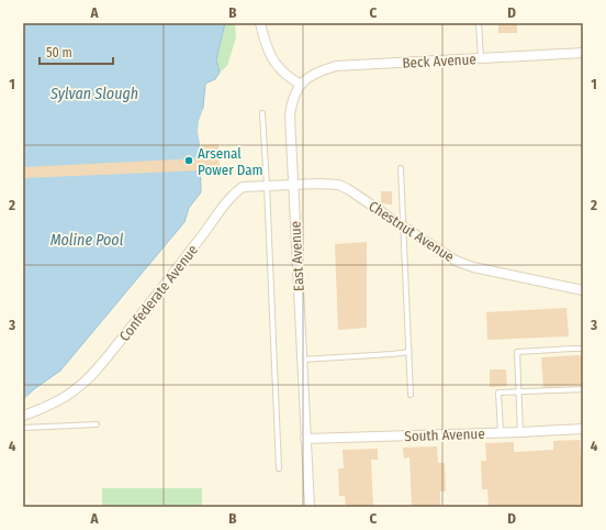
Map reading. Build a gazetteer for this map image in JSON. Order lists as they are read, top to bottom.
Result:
{
  "streets": {
    "street": [
      "Beck Avenue",
      "Chestnut Avenue",
      "East Avenue",
      "Confederate Avenue",
      "South Avenue"
    ]
  },
  "crossings": [
    ["Beck Avenue", "East Avenue"],
    ["Chestnut Avenue", "East Avenue"],
    ["Chestnut Avenue", "Confederate Avenue"],
    ["East Avenue", "Confederate Avenue"],
    ["East Avenue", "South Avenue"]
  ],
  "water": ["Sylvan Slough", "Moline Pool"],
  "places": ["Arsenal Power Dam"],
  "scale_bar": "50 m",
  "grid": {
    "columns": [
      "A",
      "B",
      "C",
      "D"
    ],
    "rows": [
      "1",
      "2",
      "3",
      "4"
    ]
  }
}
